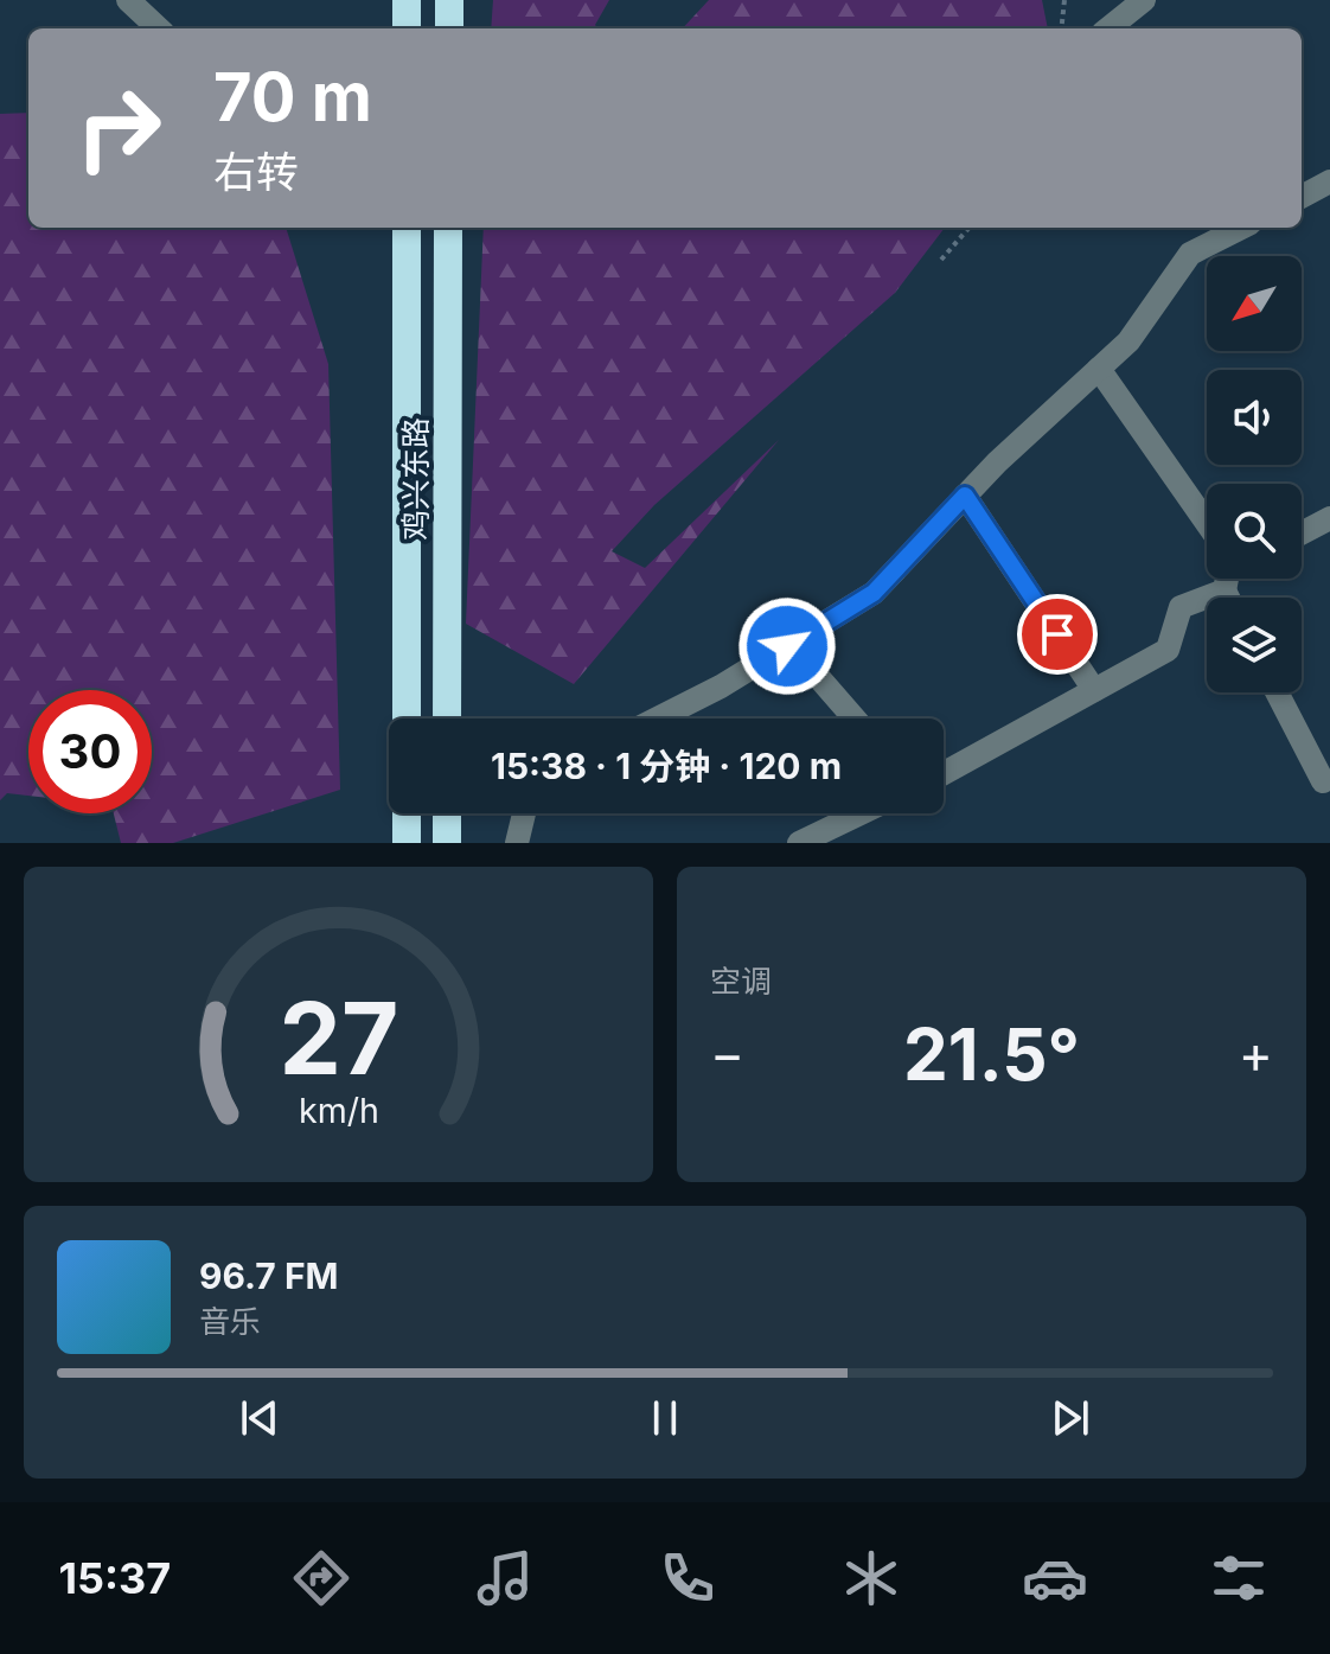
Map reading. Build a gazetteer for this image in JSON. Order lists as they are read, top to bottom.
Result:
{
  "streets": {
    "highway": ["鸡兴东路"]
  },
  "north": "bottom left",
  "page": {
    "turn": ["70 m", "右转"],
    "limit": "30",
    "trip": "15:38 · 1 分钟 · 120 m",
    "tile": "空调",
    "heat": ["−", "21.5°", "+"],
    "song": ["96.7 FM", "音乐"],
    "tabs": "15:37",
    "gauge": ["27", "km/h"]
  }
}
